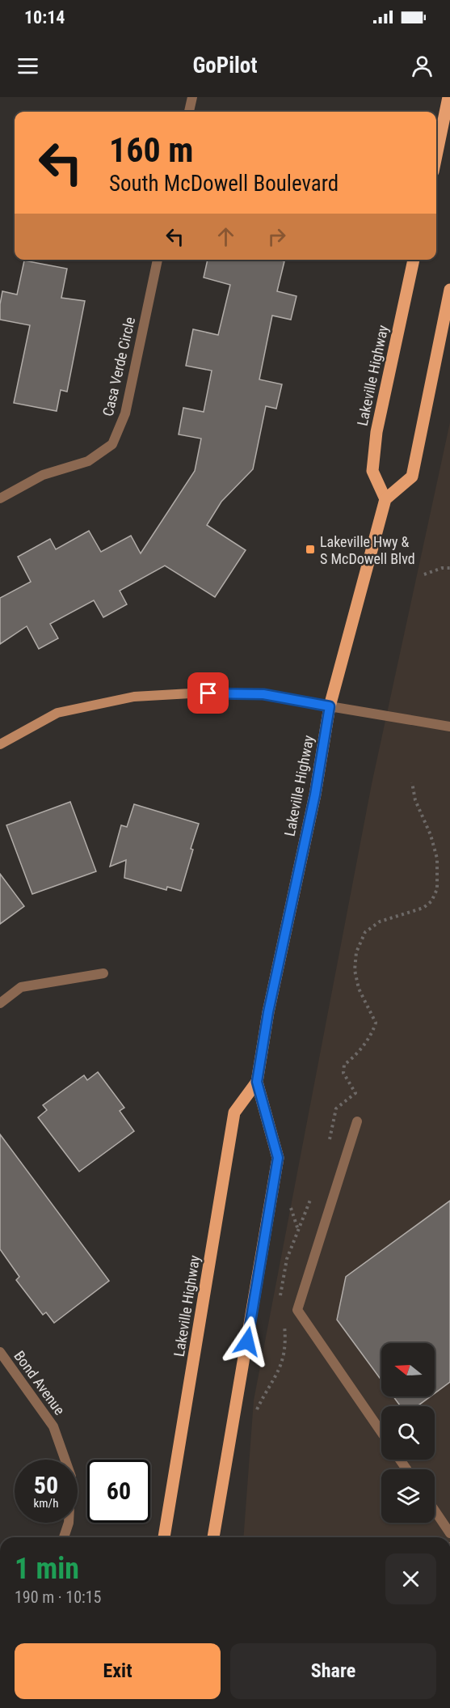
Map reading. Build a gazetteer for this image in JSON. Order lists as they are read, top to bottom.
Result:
{
  "streets": {
    "main road": ["Lakeville Highway"],
    "street": ["Casa Verde Circle", "Bond Avenue"]
  },
  "places": {
    "transit": ["Lakeville Hwy & S McDowell Blvd"]
  },
  "north": "left",
  "page": {
    "status": "10:14",
    "header": "GoPilot",
    "turn": ["160 m", "South McDowell Boulevard"],
    "speed": "50 km/h",
    "limit": "60",
    "heading": ["1 min", "190 m · 10:15"],
    "buttons": ["Exit", "Share"]
  }
}
